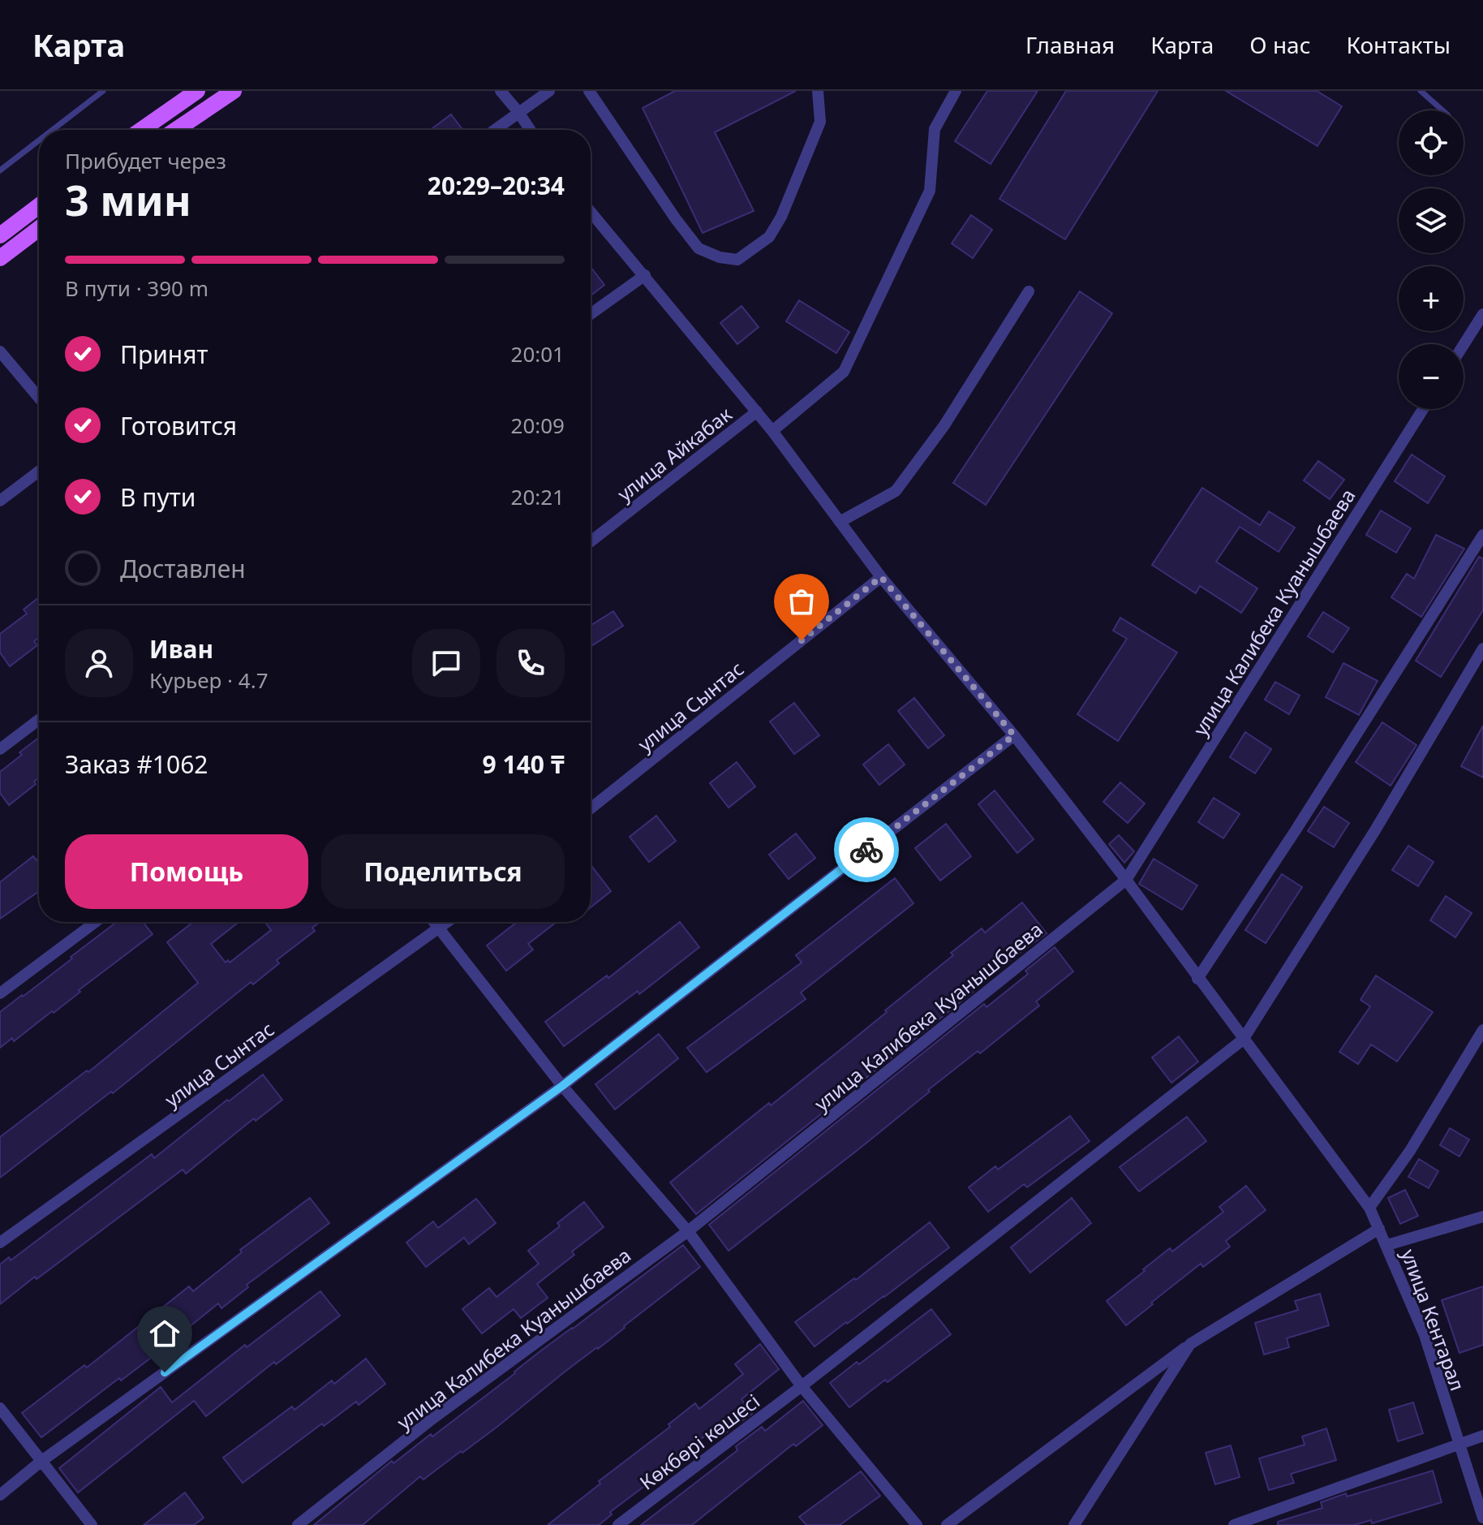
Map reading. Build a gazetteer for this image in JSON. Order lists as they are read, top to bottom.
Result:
{
  "streets": {
    "street": [
      "улица Айкабак",
      "улица Калибека Куанышбаева",
      "улица Сынтас",
      "улица Кентарал",
      "Көкбөрі көшесі"
    ]
  },
  "crossings": [
    ["улица Айкабак", "улица Кентарал"],
    ["улица Калибека Куанышбаева", "улица Кентарал"],
    ["улица Сынтас", "улица Кентарал"],
    ["улица Кентарал", "Көкбөрі көшесі"]
  ],
  "page": {
    "header": "Карта",
    "nav": [
      "Главная",
      "Карта",
      "О нас",
      "Контакты"
    ],
    "map_buttons": ["+", "−"],
    "heading": ["3 мин", "Прибудет через", "20:29–20:34"],
    "panel": [
      "Иван",
      "Курьер · 4.7",
      "Заказ #1062",
      "9 140 ₸"
    ],
    "bar": "В пути · 390 m",
    "list": [
      ["Принят", "20:01"],
      ["Готовится", "20:09"],
      ["В пути", "20:21"],
      "Доставлен"
    ],
    "buttons": ["Помощь", "Поделиться"]
  }
}
